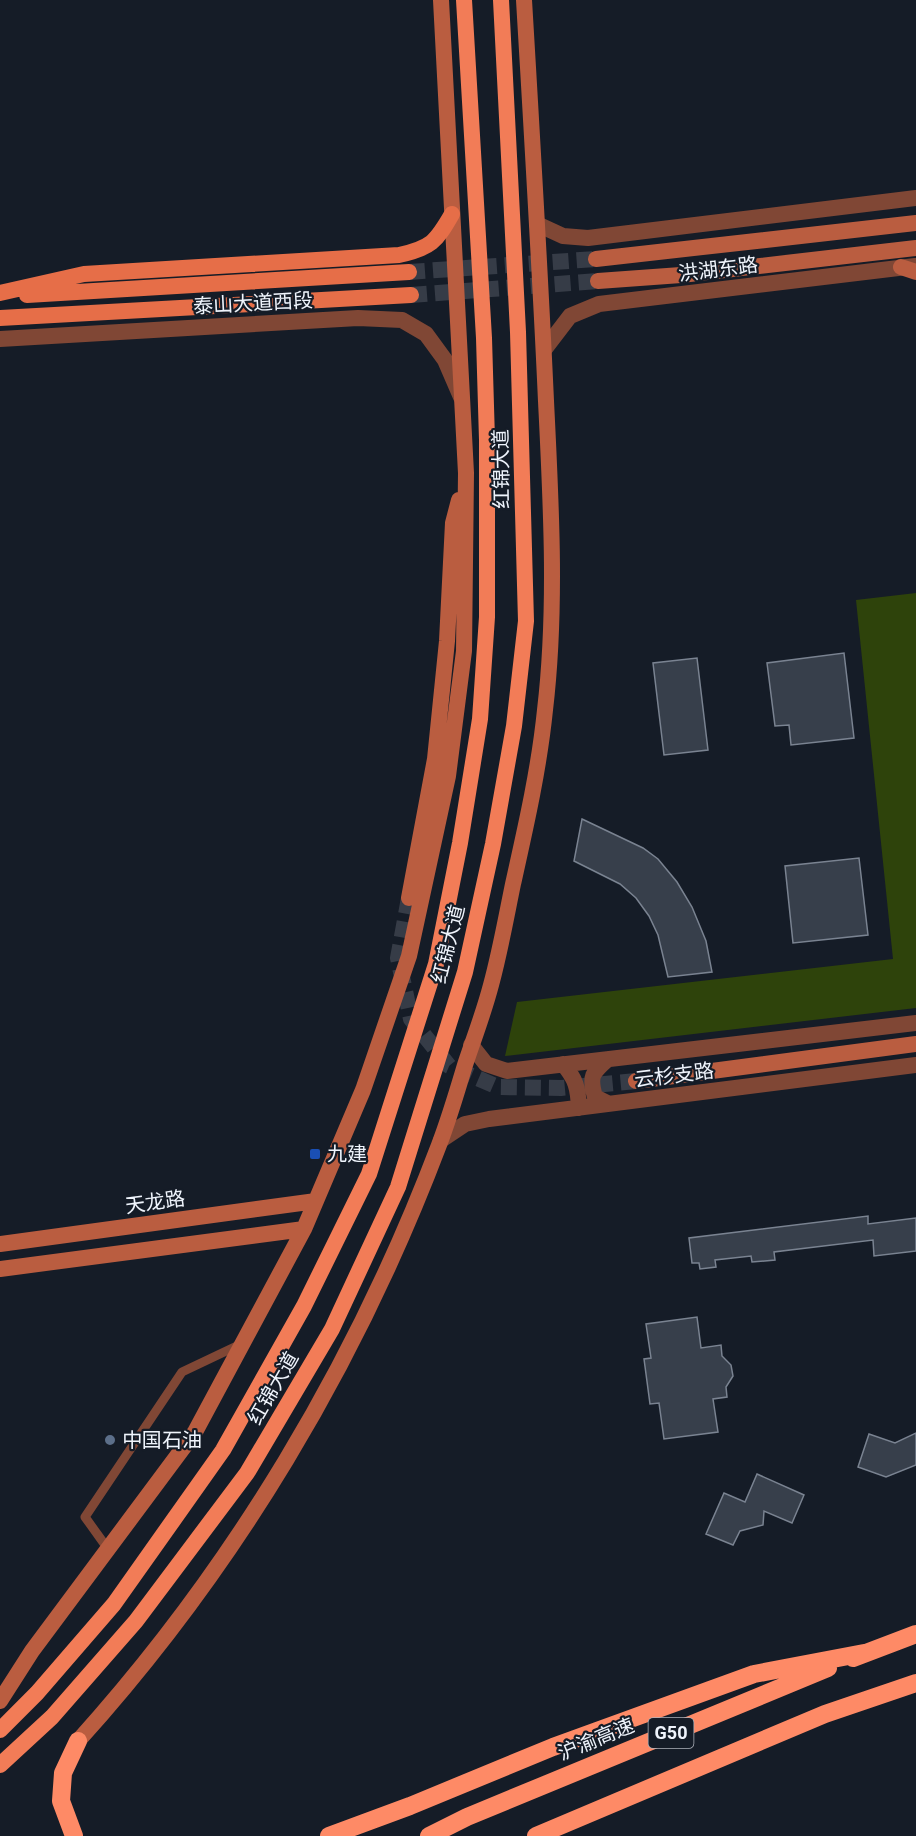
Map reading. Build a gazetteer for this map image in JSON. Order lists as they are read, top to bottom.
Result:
{
  "streets": {
    "highway": ["红锦大道", "G50", "沪渝高速"],
    "main road": ["洪湖东路", "泰山大道西段", "天龙路"],
    "street": ["云杉支路"]
  },
  "crossings": [
    ["泰山大道西段", "红锦大道"],
    ["红锦大道", "天龙路"]
  ],
  "places": {
    "transit": ["九建"],
    "other": ["中国石油"]
  }
}
